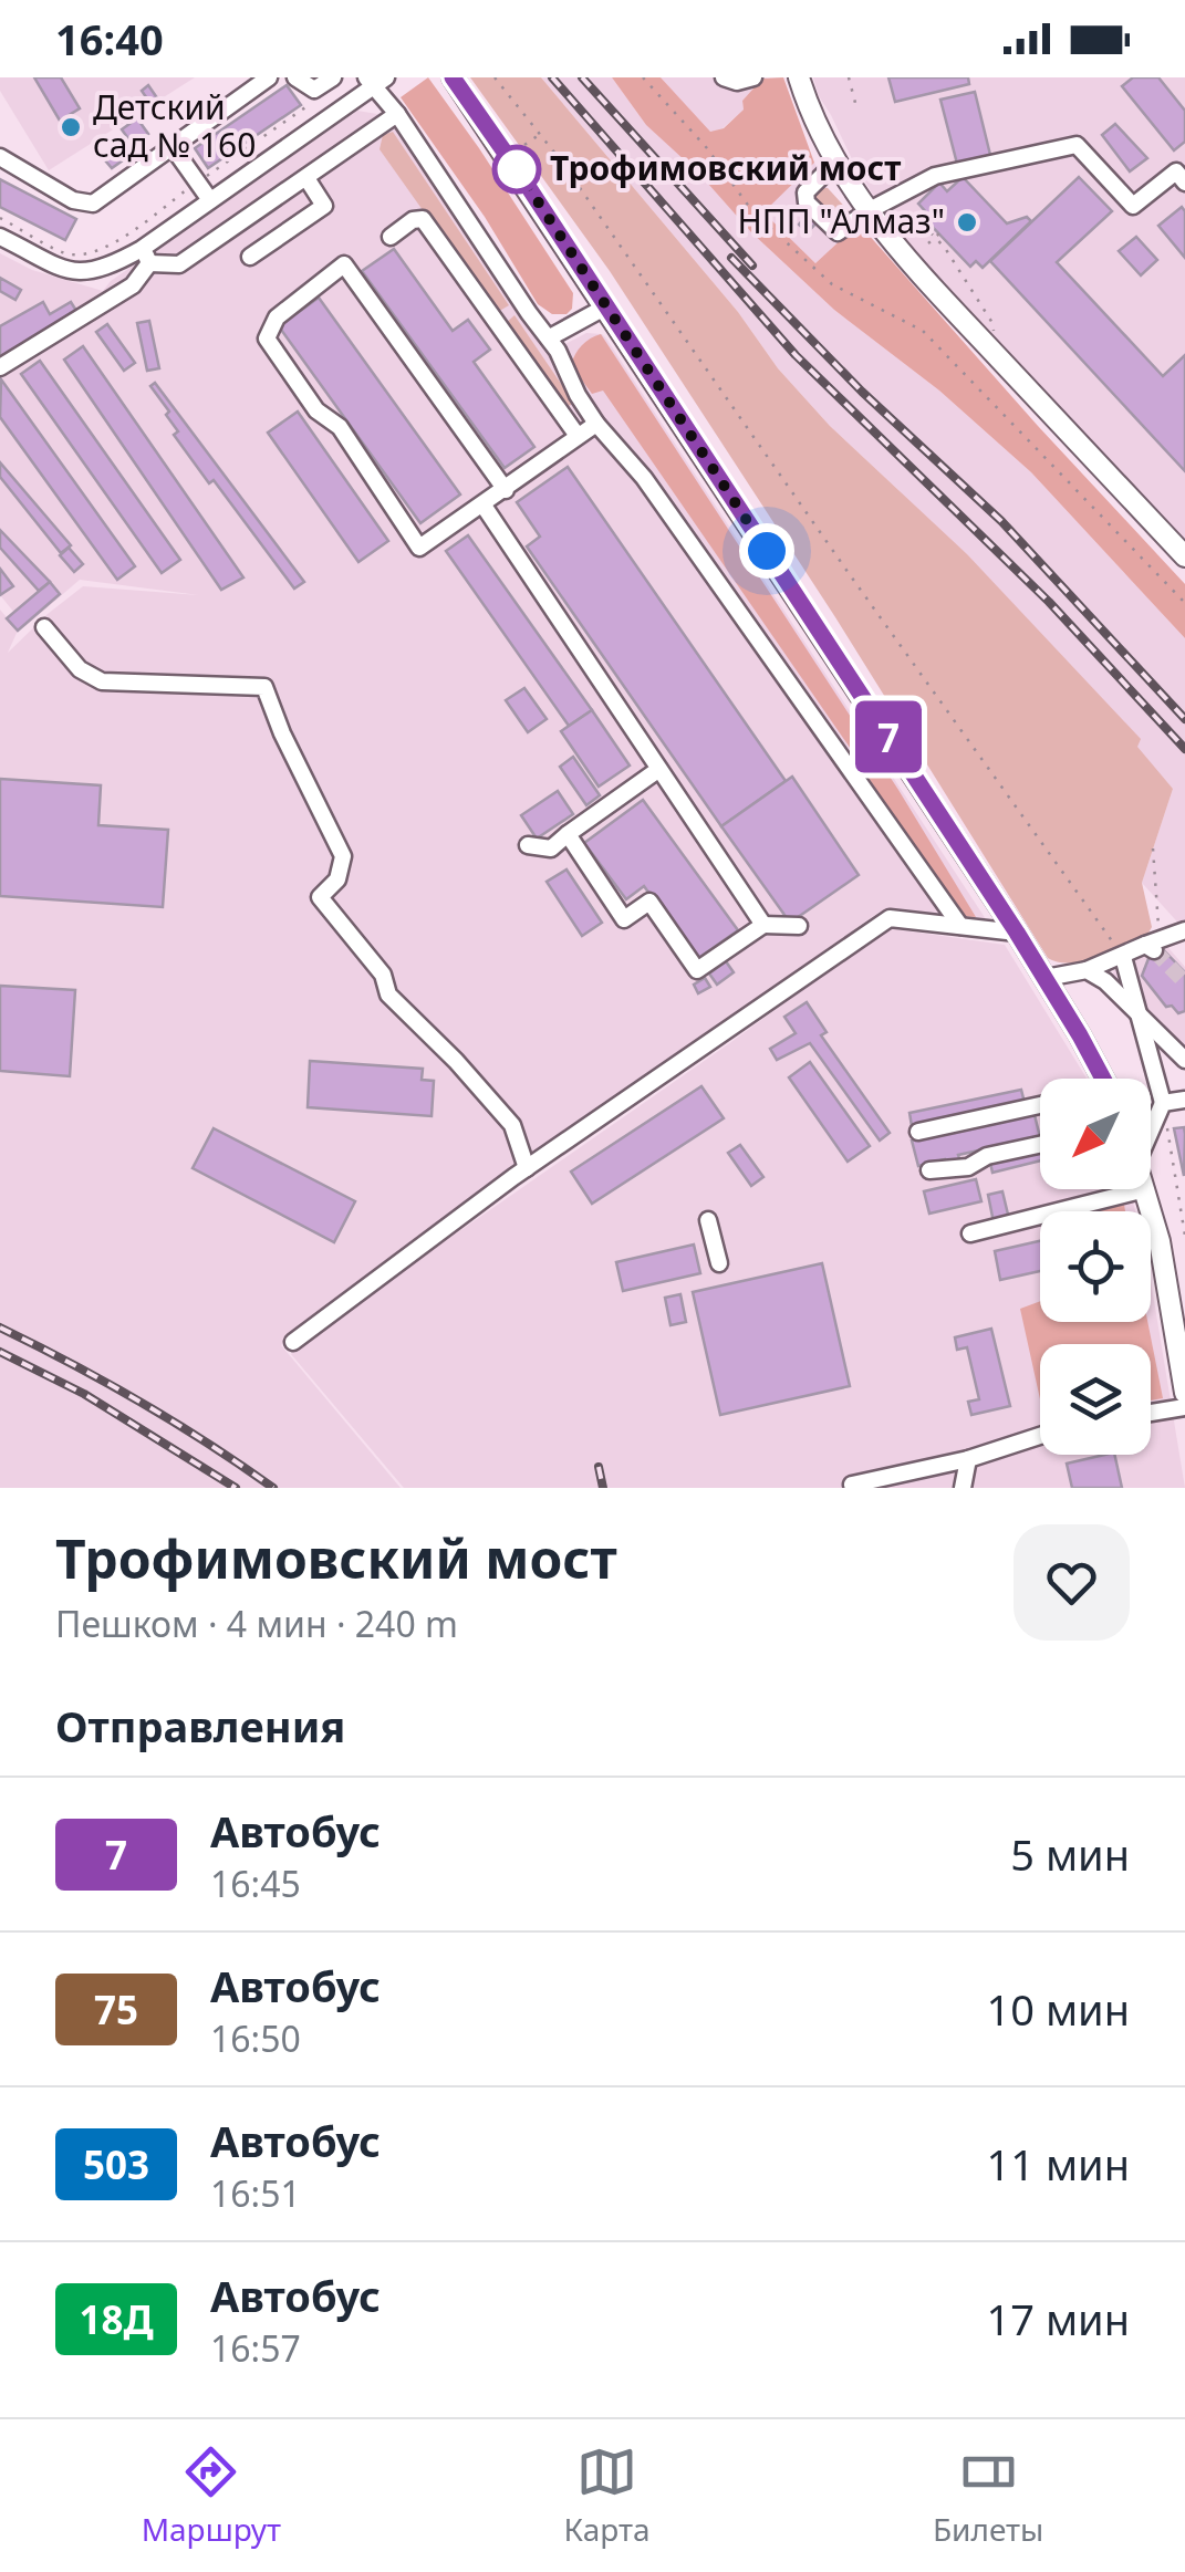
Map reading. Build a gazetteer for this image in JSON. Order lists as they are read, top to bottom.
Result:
{
  "places": ["Детский сад № 160", "Трофимовский мост", "НПП \"Алмаз\""],
  "lines": ["bus line 7"],
  "north": "bottom left",
  "page": {
    "status": "16:40",
    "on_map": "7",
    "heading": [
      ["Трофимовский мост", "Пешком · 4 мин · 240 m"],
      "Отправления"
    ],
    "list": [
      {
        "mark": "7",
        "name": "Автобус",
        "note": "16:45",
        "value": "5 мин"
      },
      {
        "mark": "75",
        "name": "Автобус",
        "note": "16:50",
        "value": "10 мин"
      },
      {
        "mark": "503",
        "name": "Автобус",
        "note": "16:51",
        "value": "11 мин"
      },
      {
        "mark": "18Д",
        "name": "Автобус",
        "note": "16:57",
        "value": "17 мин"
      }
    ],
    "tabs": ["Маршрут", "Карта", "Билеты"]
  }
}
